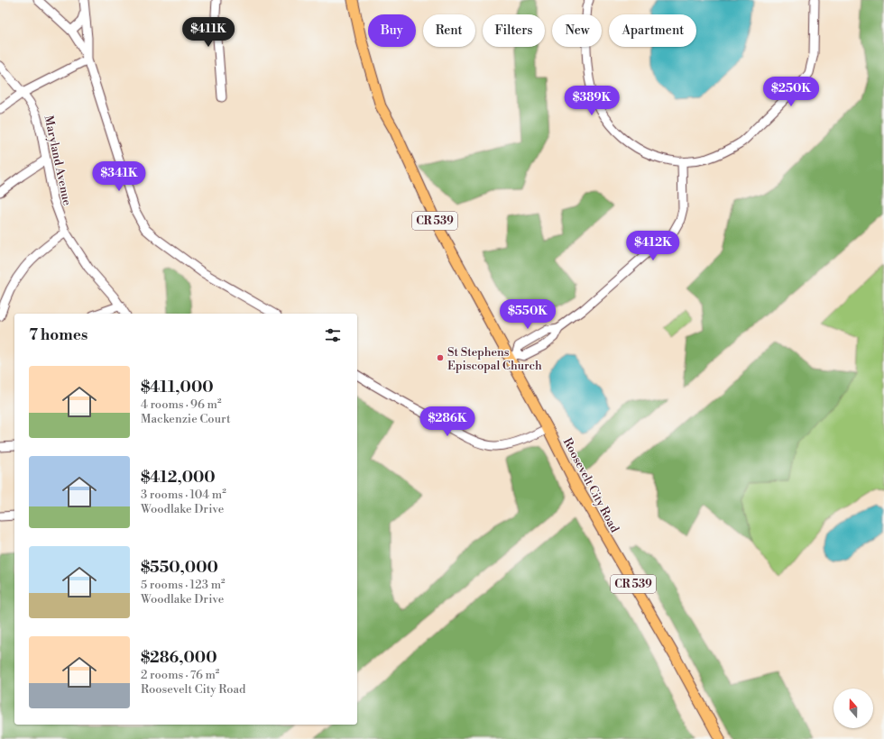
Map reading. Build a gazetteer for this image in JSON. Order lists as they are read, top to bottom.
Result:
{
  "streets": {
    "main road": ["CR 539", "Roosevelt City Road"],
    "street": ["Maryland Avenue"]
  },
  "crossings": [
    ["CR 539", "Roosevelt City Road"]
  ],
  "places": ["St Stephens Episcopal Church"],
  "north": "top",
  "page": {
    "chip": [
      "Buy",
      "Rent",
      "Filters",
      "New",
      "Apartment"
    ],
    "price": [
      "$411K",
      "$250K",
      "$389K",
      "$341K",
      "$412K",
      "$550K",
      "$286K"
    ],
    "heading": "7 homes",
    "list": [
      {
        "name": "$411,000",
        "note": "4 rooms · 96 m² · Mackenzie Court"
      },
      {
        "name": "$412,000",
        "note": "3 rooms · 104 m² · Woodlake Drive"
      },
      {
        "name": "$550,000",
        "note": "5 rooms · 123 m² · Woodlake Drive"
      },
      {
        "name": "$286,000",
        "note": "2 rooms · 76 m² · Roosevelt City Road"
      }
    ]
  }
}
